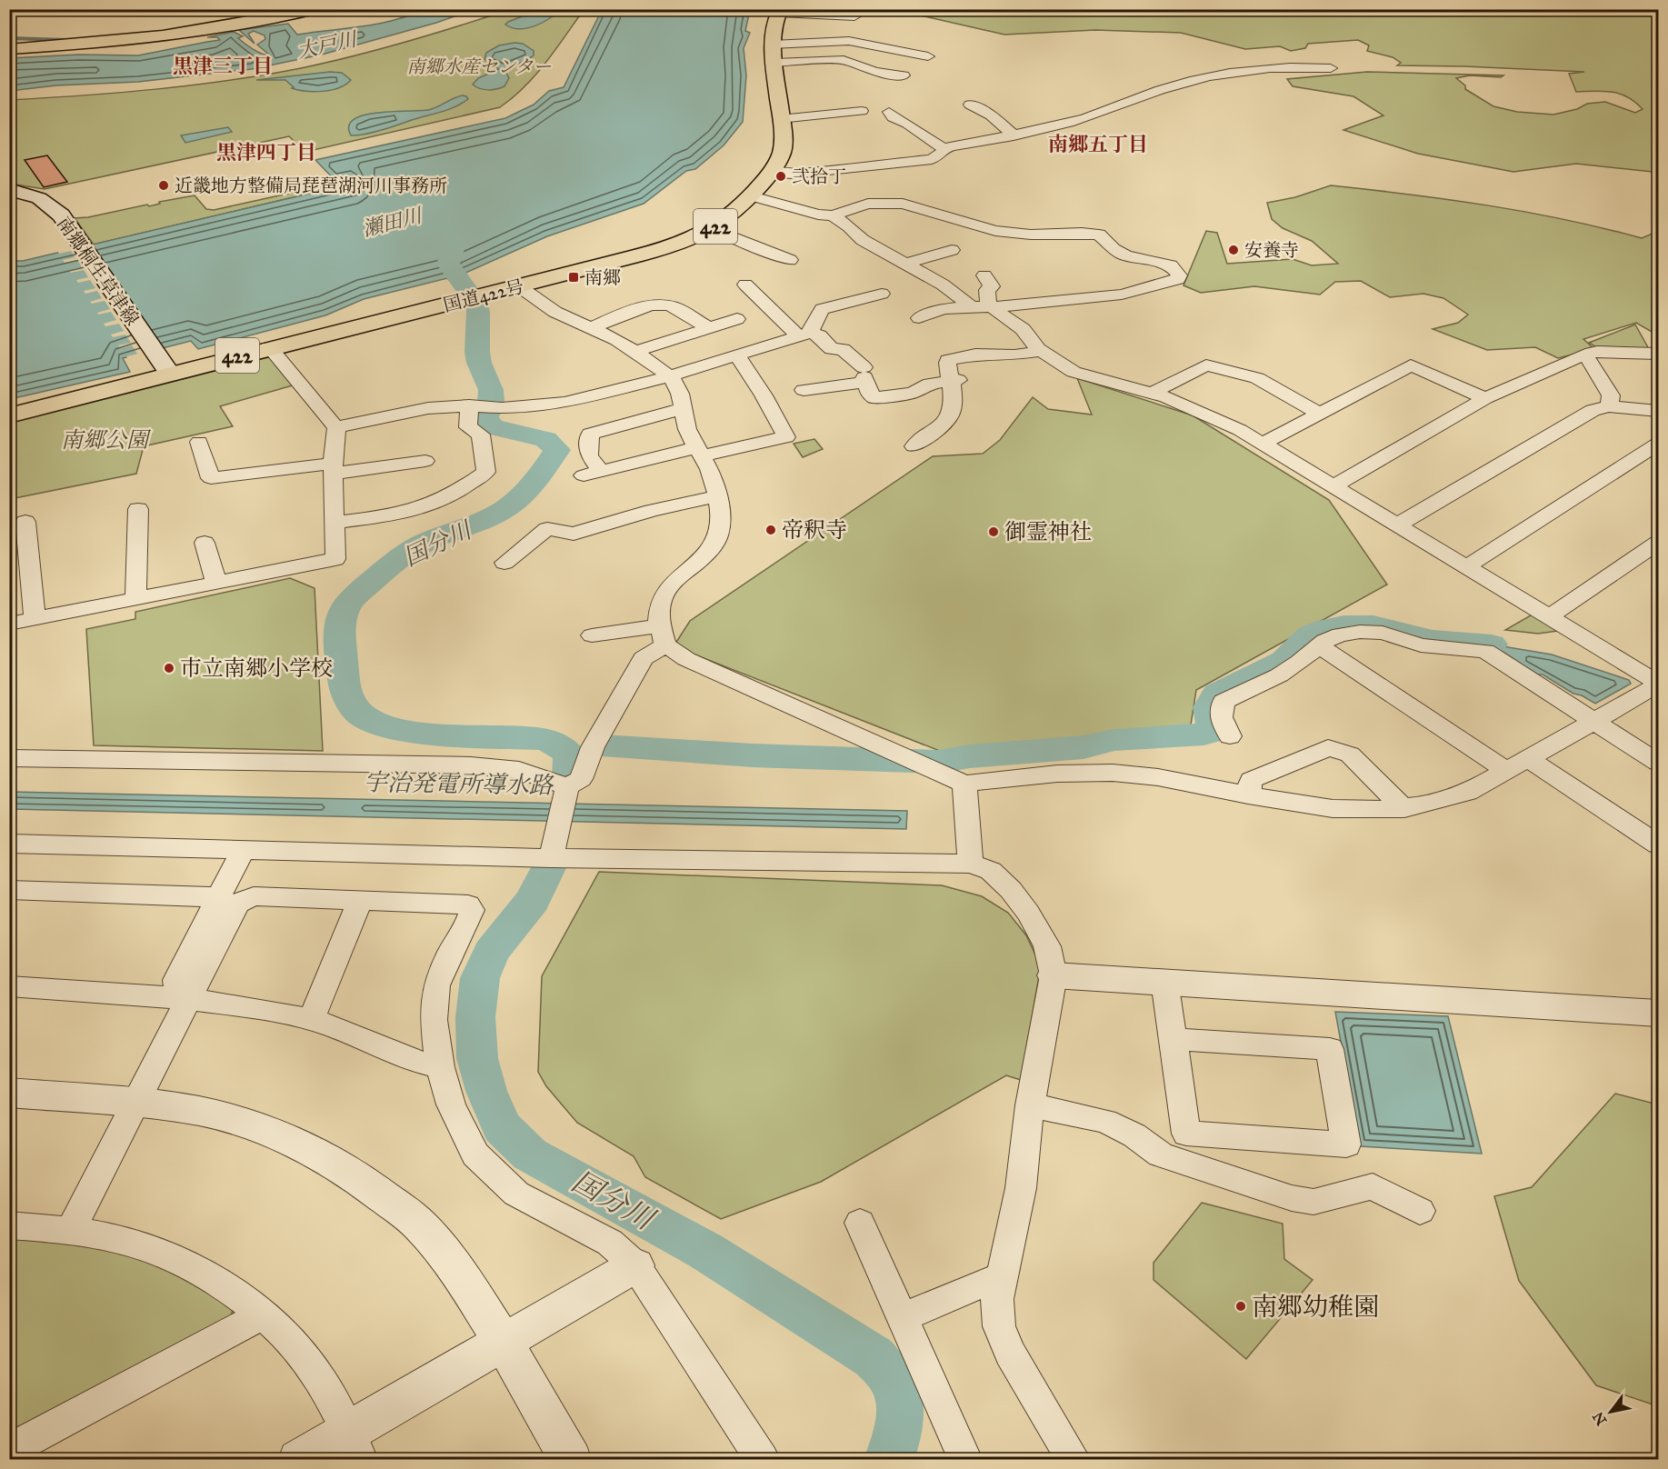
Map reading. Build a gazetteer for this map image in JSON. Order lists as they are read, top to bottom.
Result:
{
  "streets": {
    "main road": ["422", "南郷桐生草津線", "国道422号"]
  },
  "crossings": [
    ["南郷桐生草津線", "国道422号"]
  ],
  "districts": ["黒津三丁目", "南郷五丁目", "黒津四丁目"],
  "water": [
    "大戸川",
    "瀬田川",
    "国分川",
    "宇治発電所導水路"
  ],
  "parks": ["南郷水産センター", "南郷公園"],
  "places": {
    "other": [
      "弐拾丁",
      "近畿地方整備局琵琶湖河川事務所",
      "安養寺",
      "帝釈寺",
      "御霊神社",
      "市立南郷小学校",
      "南郷幼稚園"
    ],
    "transit": ["南郷"]
  },
  "north": "bottom left"
}
